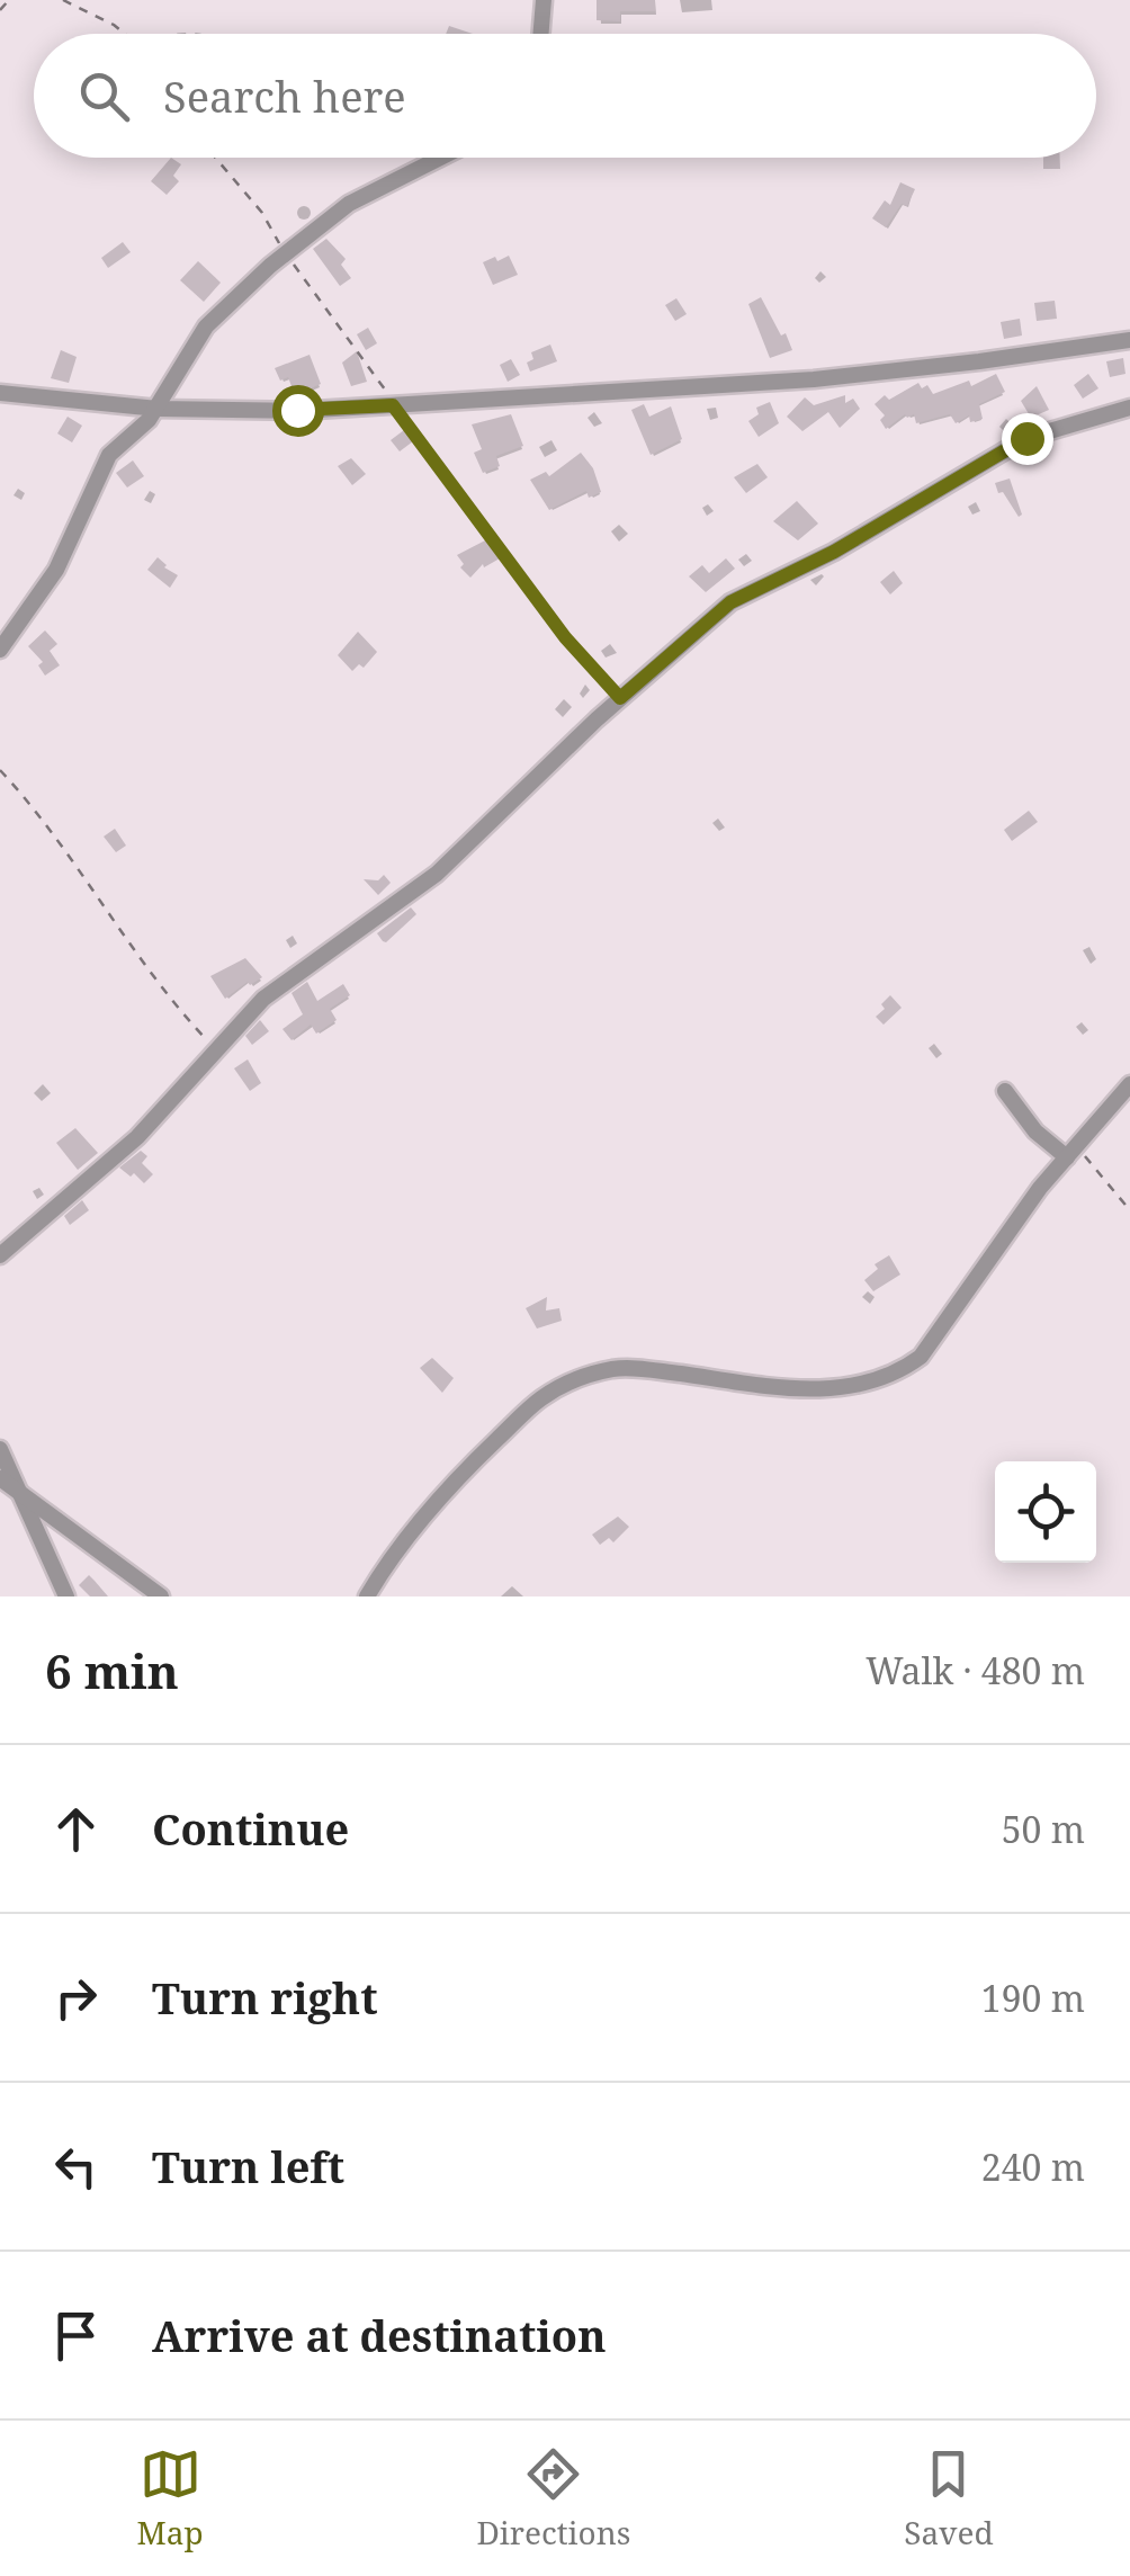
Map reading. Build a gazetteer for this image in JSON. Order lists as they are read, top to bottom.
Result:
{
  "page": {
    "search": "Search here",
    "heading": ["6 min", "Walk · 480 m"],
    "list": [
      ["Continue", "50 m"],
      ["Turn right", "190 m"],
      ["Turn left", "240 m"],
      "Arrive at destination"
    ],
    "nav": ["Map", "Directions", "Saved"]
  }
}
